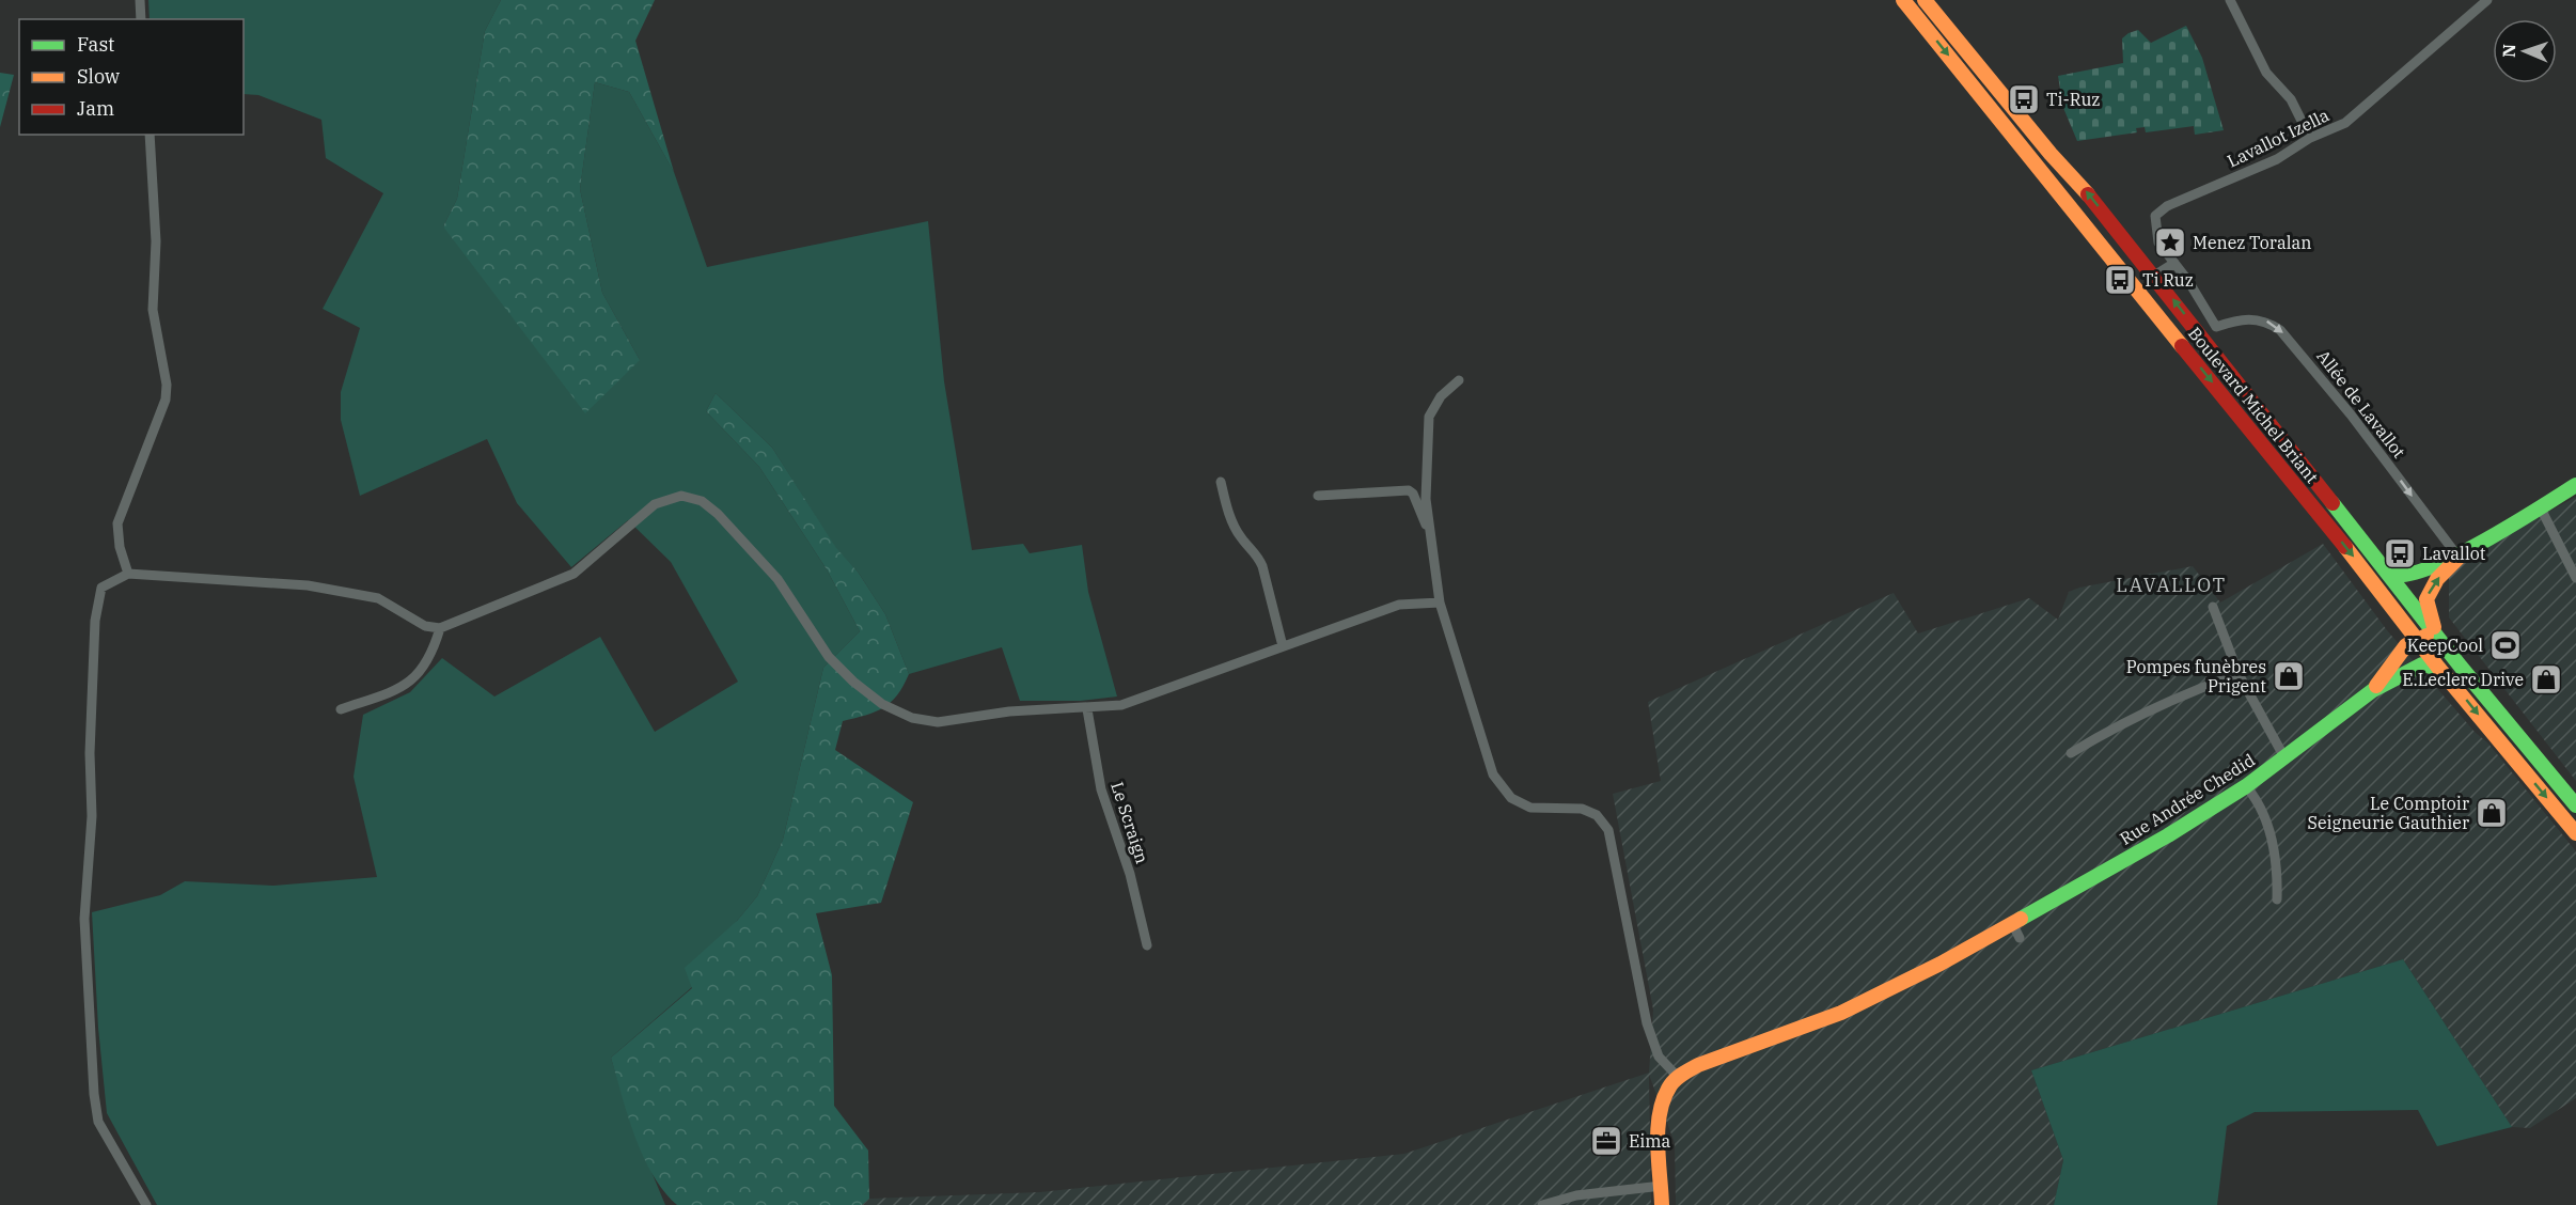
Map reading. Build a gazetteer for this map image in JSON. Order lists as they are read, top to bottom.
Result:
{
  "streets": {
    "main road": ["Boulevard Michel Briant", "Rue Andrée Chedid"],
    "street": ["Lavallot Izella", "Allée de Lavallot", "Le Scraign"]
  },
  "crossings": [
    ["Lavallot Izella", "Allée de Lavallot"]
  ],
  "one_way": ["Allée de Lavallot"],
  "districts": ["LAVALLOT"],
  "places": {
    "bus stop": ["Ti-Ruz", "Ti Ruz", "Lavallot"],
    "place": ["Menez Toralan"],
    "sports": ["KeepCool"],
    "shop": ["Pompes funèbres Prigent", "E.Leclerc Drive", "Le Comptoir Seigneurie Gauthier"],
    "office": ["Eima"]
  },
  "legend": ["Fast", "Slow", "Jam"],
  "north": "left"
}
